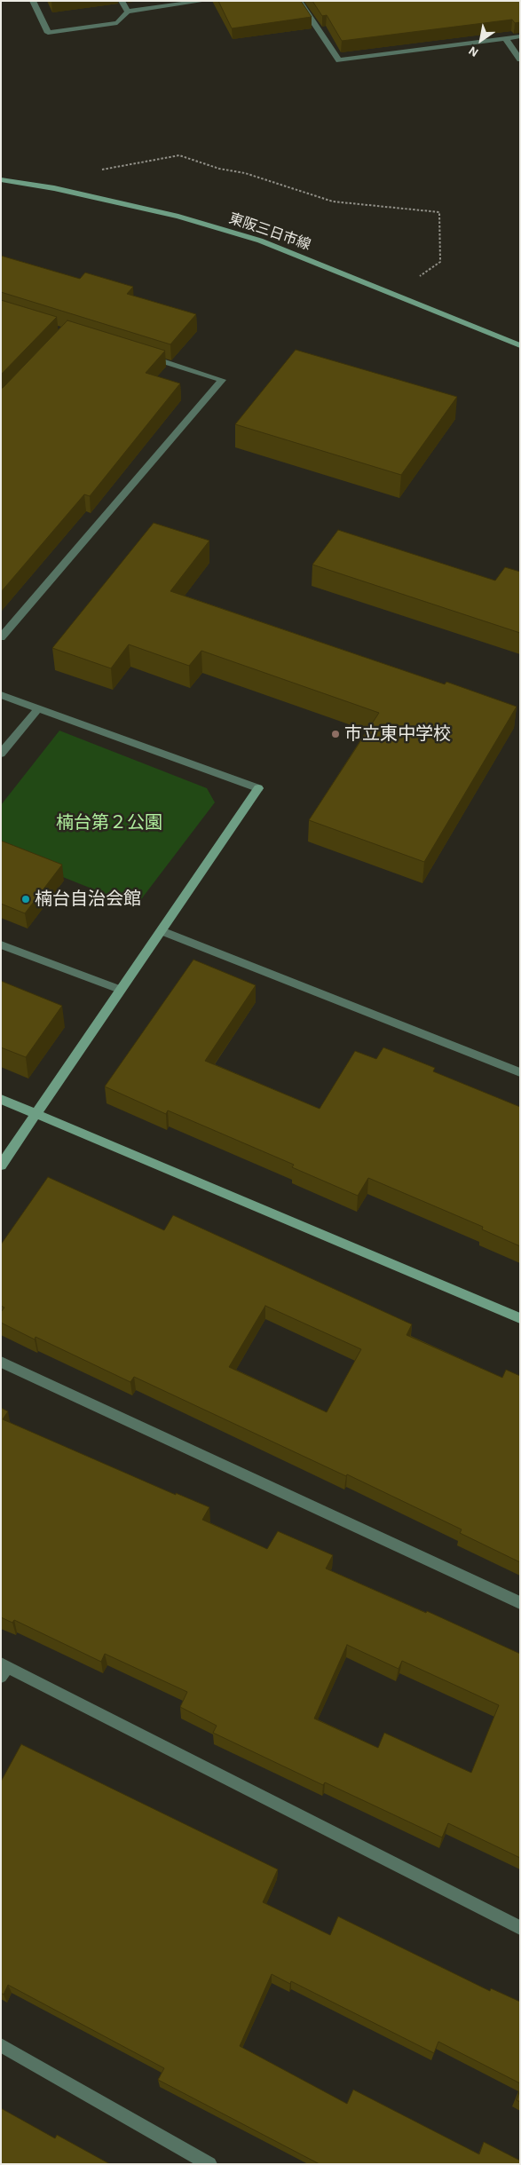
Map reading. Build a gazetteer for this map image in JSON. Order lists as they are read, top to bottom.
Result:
{
  "streets": {
    "street": ["東阪三日市線"]
  },
  "parks": ["楠台第２公園"],
  "places": ["市立東中学校", "楠台自治会館"],
  "north": "bottom left"
}
